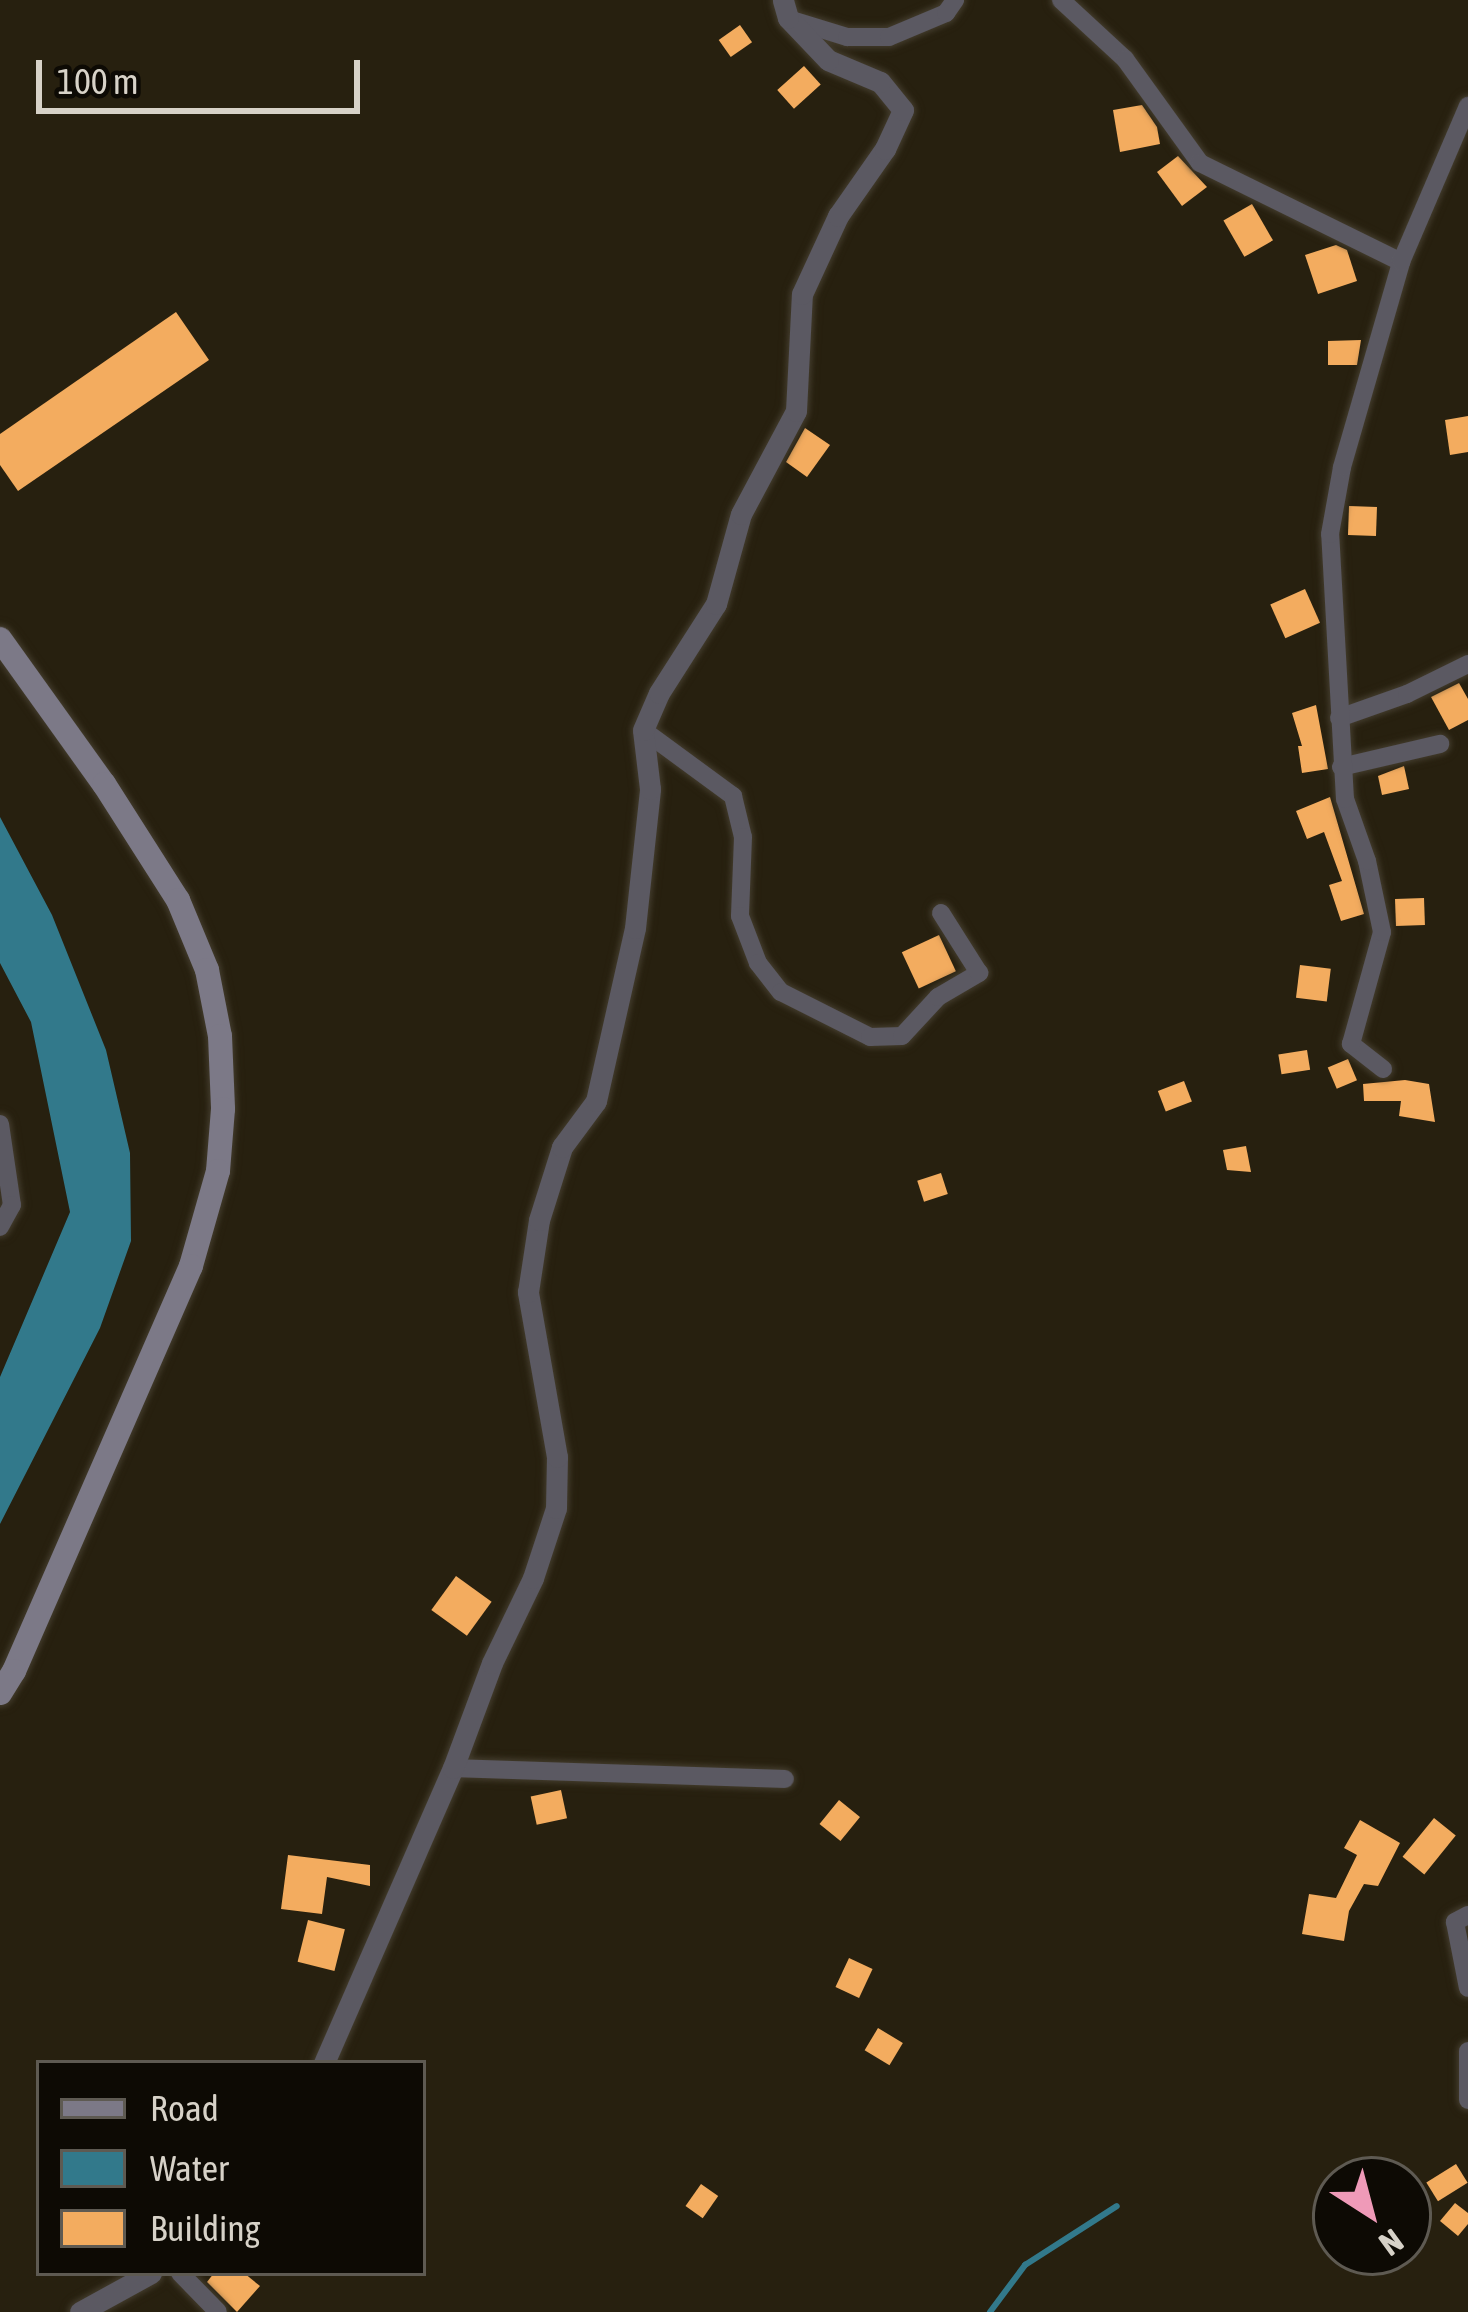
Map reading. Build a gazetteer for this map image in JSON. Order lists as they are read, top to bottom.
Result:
{
  "legend": ["Road", "Water", "Building"],
  "scale_bar": "100 m",
  "north": "bottom right"
}
